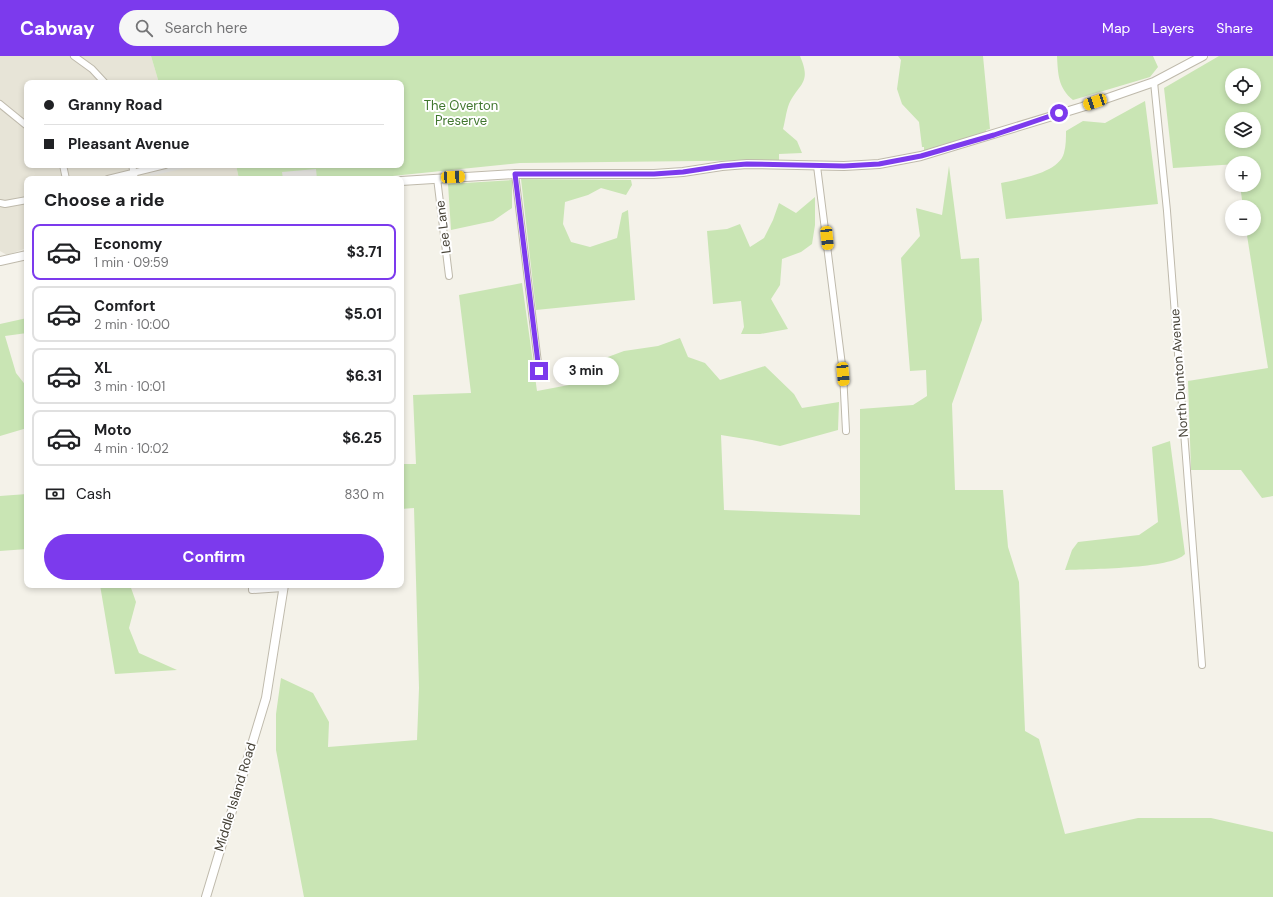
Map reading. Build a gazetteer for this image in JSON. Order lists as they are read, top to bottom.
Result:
{
  "streets": {
    "street": ["Lee Lane", "North Dunton Avenue", "Middle Island Road"]
  },
  "parks": ["The Overton Preserve"],
  "page": {
    "header": "Cabway",
    "search": "Search here",
    "nav": ["Map", "Layers", "Share"],
    "map_buttons": ["+", "−"],
    "banner": ["Granny Road", "Pleasant Avenue"],
    "heading": "Choose a ride",
    "list": [
      {
        "name": "Economy",
        "note": "1 min · 09:59",
        "value": "$3.71"
      },
      {
        "name": "Comfort",
        "note": "2 min · 10:00",
        "value": "$5.01"
      },
      {
        "name": "XL",
        "note": "3 min · 10:01",
        "value": "$6.31"
      },
      {
        "name": "Moto",
        "note": "4 min · 10:02",
        "value": "$6.25"
      }
    ],
    "bubble": "3 min",
    "pay": ["Cash", "830 m"],
    "buttons": "Confirm"
  }
}
